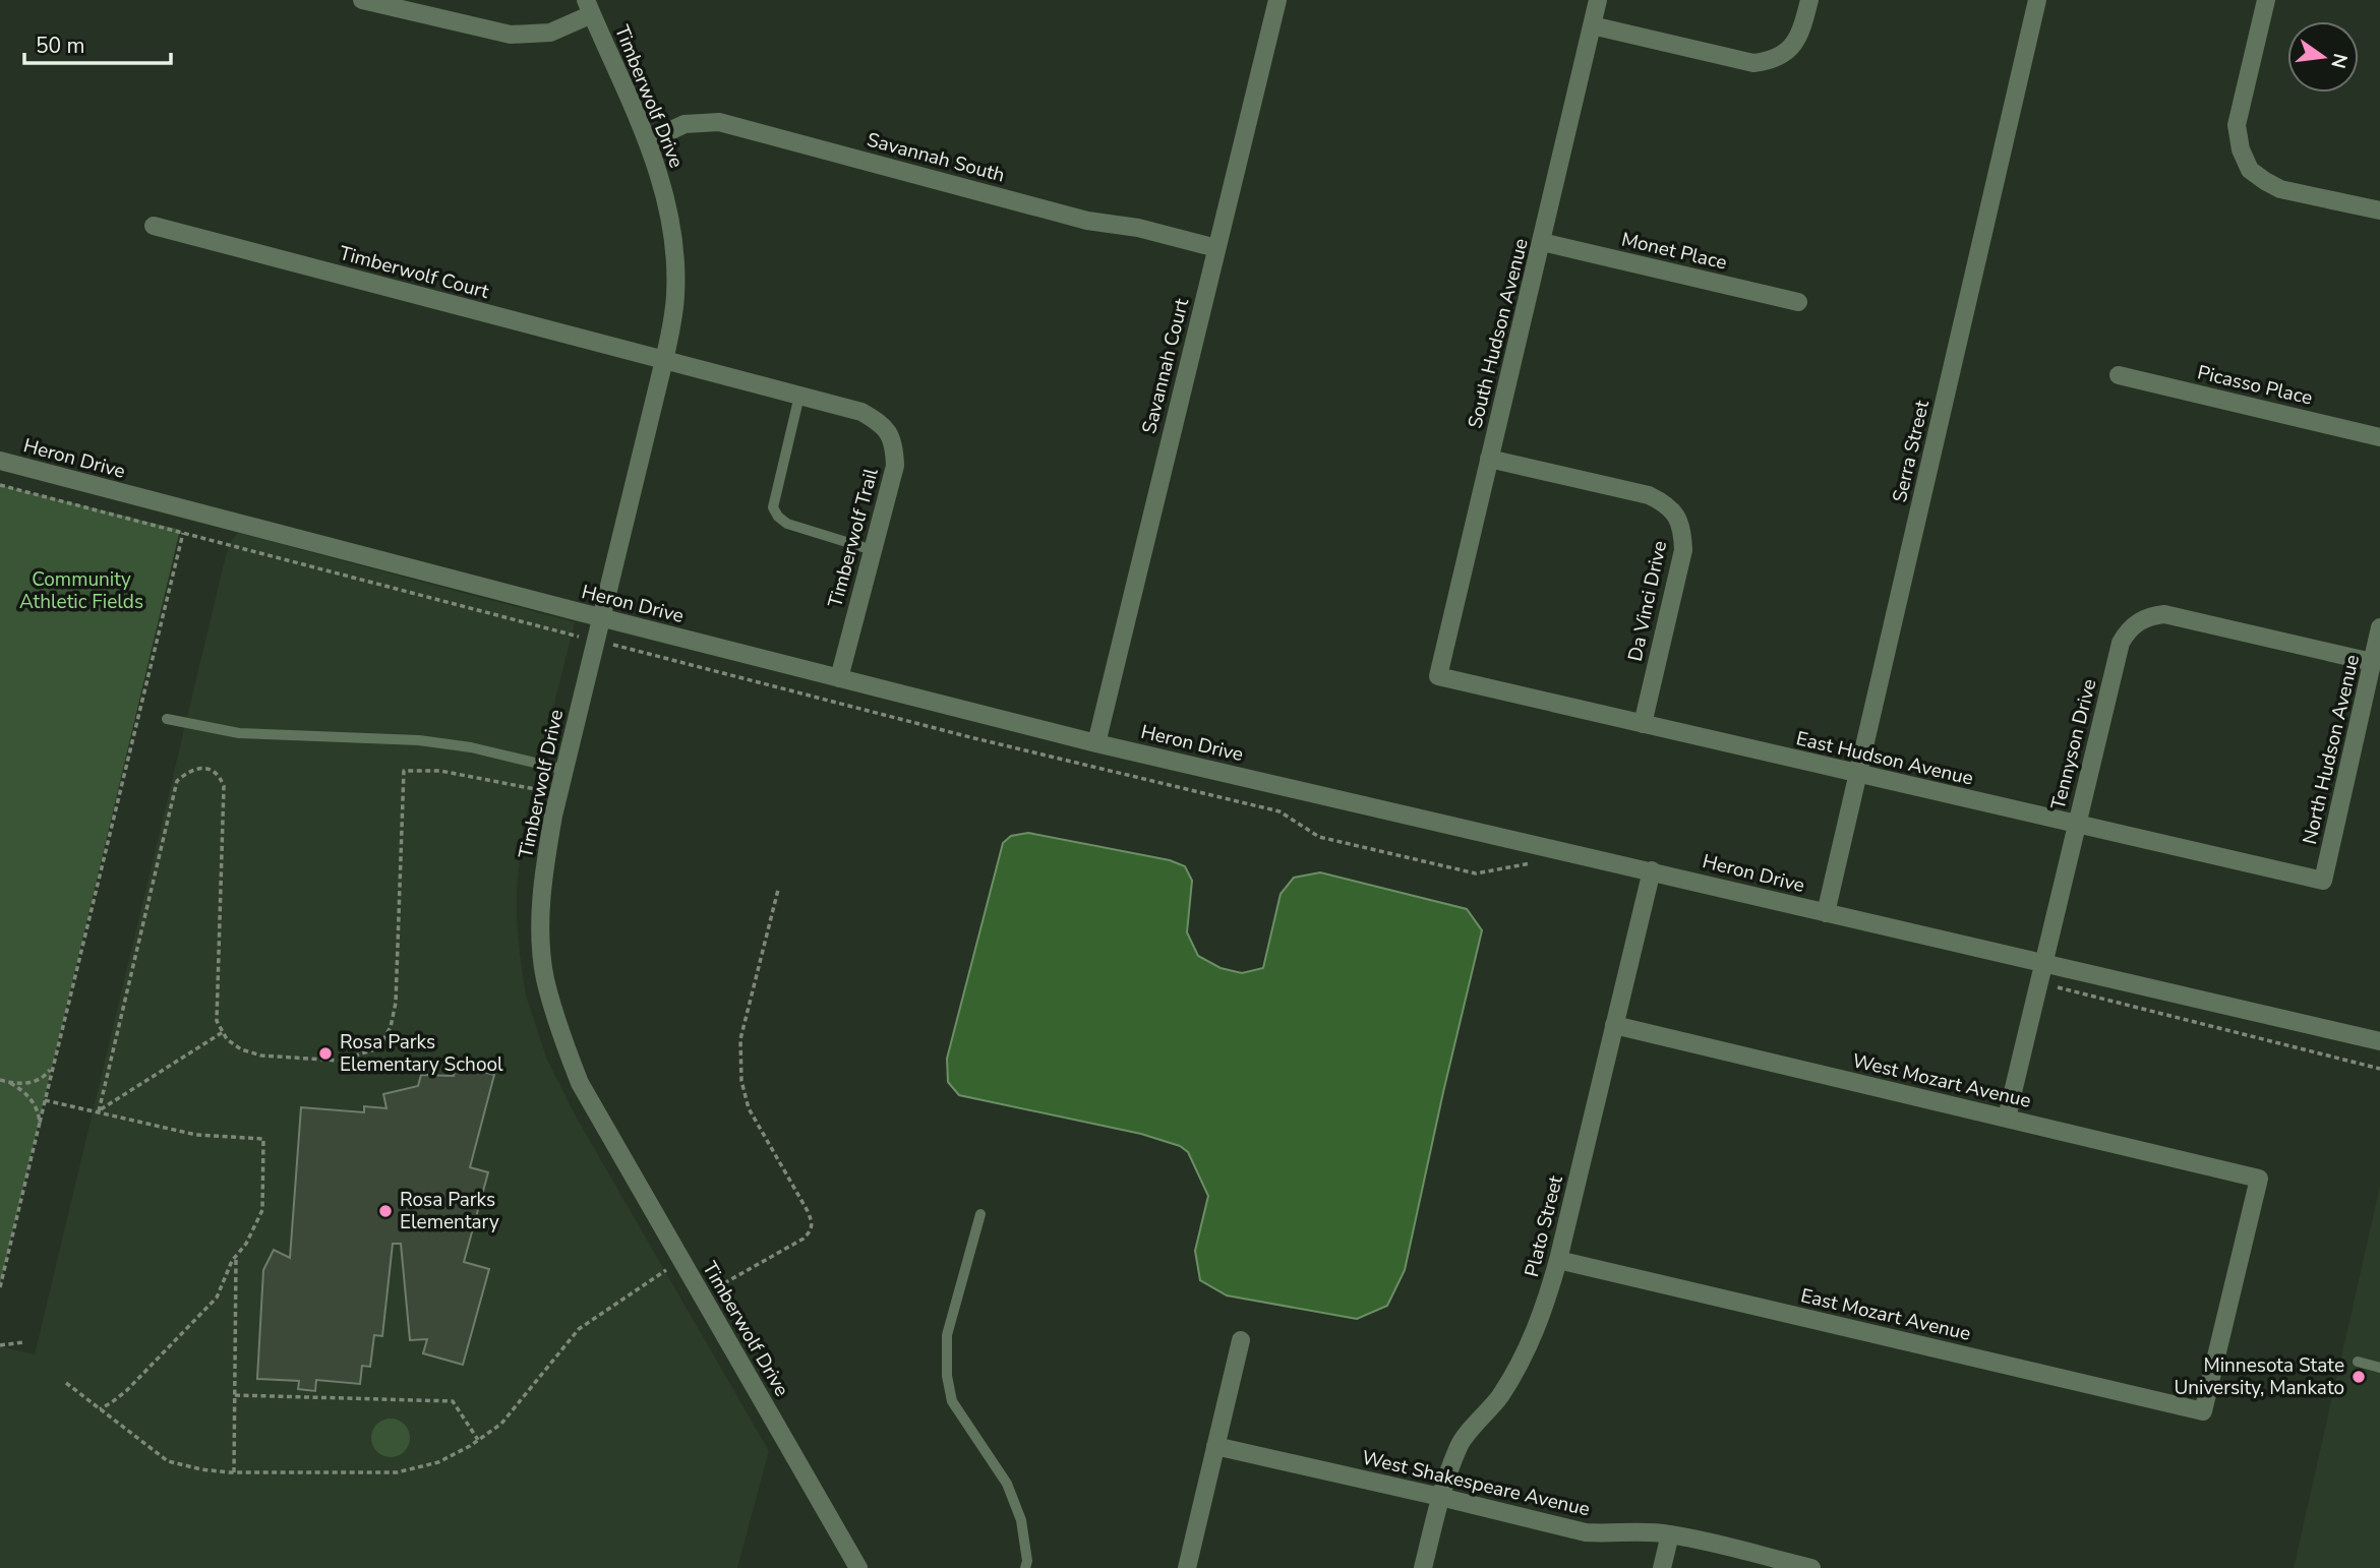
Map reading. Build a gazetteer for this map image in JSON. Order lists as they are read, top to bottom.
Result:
{
  "streets": {
    "street": [
      "Timberwolf Drive",
      "Savannah South",
      "Monet Place",
      "Timberwolf Court",
      "South Hudson Avenue",
      "Savannah Court",
      "Picasso Place",
      "Serra Street",
      "Heron Drive",
      "Timberwolf Trail",
      "Da Vinci Drive",
      "Tennyson Drive",
      "North Hudson Avenue",
      "East Hudson Avenue",
      "West Mozart Avenue",
      "Plato Street",
      "East Mozart Avenue",
      "West Shakespeare Avenue"
    ]
  },
  "crossings": [
    ["Timberwolf Drive", "Savannah South"],
    ["Timberwolf Drive", "Timberwolf Court"],
    ["Timberwolf Drive", "Heron Drive"],
    ["Timberwolf Drive", "Timberwolf Trail"],
    ["Savannah South", "Savannah Court"],
    ["Monet Place", "South Hudson Avenue"],
    ["Timberwolf Court", "Timberwolf Trail"],
    ["South Hudson Avenue", "Da Vinci Drive"],
    ["South Hudson Avenue", "East Hudson Avenue"],
    ["Savannah Court", "Heron Drive"],
    ["Serra Street", "Heron Drive"],
    ["Serra Street", "East Hudson Avenue"],
    ["Heron Drive", "Timberwolf Trail"],
    ["Heron Drive", "Tennyson Drive"],
    ["Heron Drive", "Plato Street"],
    ["Da Vinci Drive", "East Hudson Avenue"],
    ["Tennyson Drive", "North Hudson Avenue"],
    ["Tennyson Drive", "East Hudson Avenue"],
    ["Tennyson Drive", "West Mozart Avenue"],
    ["North Hudson Avenue", "East Hudson Avenue"],
    ["West Mozart Avenue", "Plato Street"],
    ["West Mozart Avenue", "East Mozart Avenue"],
    ["Plato Street", "East Mozart Avenue"],
    ["Plato Street", "West Shakespeare Avenue"]
  ],
  "parks": ["Community Athletic Fields"],
  "places": ["Rosa Parks Elementary School", "Rosa Parks Elementary", "Minnesota State University, Mankato"],
  "scale_bar": "50 m",
  "north": "right"
}
